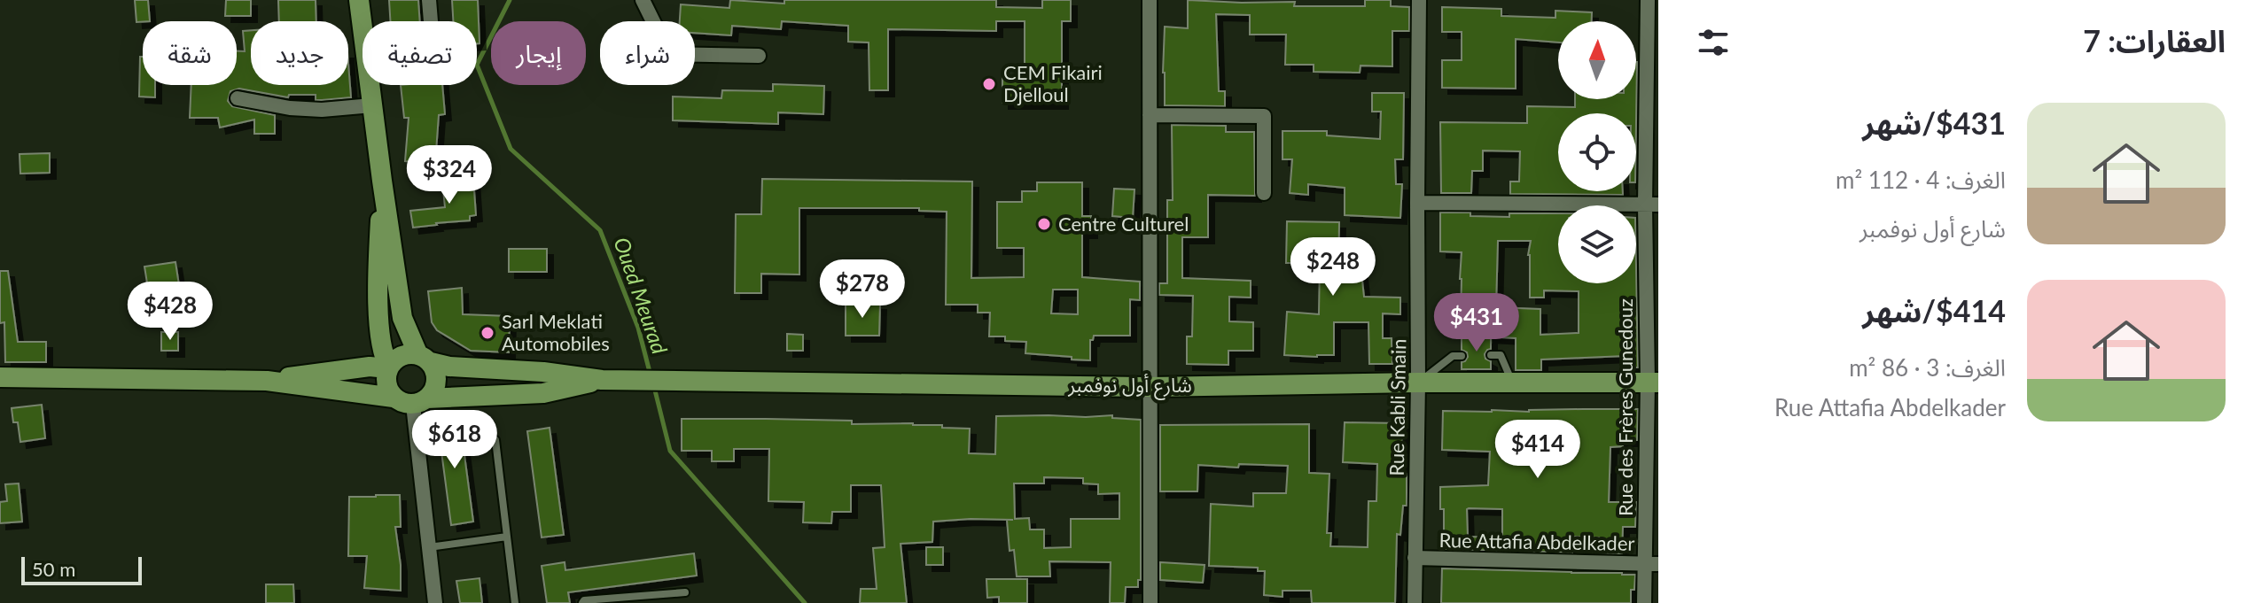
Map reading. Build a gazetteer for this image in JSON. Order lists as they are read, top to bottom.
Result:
{
  "streets": {
    "main road": ["شارع أول نوفمبر"],
    "street": ["Rue Kabli Smain", "Rue des Frères Gunedouz", "Rue Attafia Abdelkader"]
  },
  "crossings": [
    ["شارع أول نوفمبر", "Rue Kabli Smain"],
    ["شارع أول نوفمبر", "Rue des Frères Gunedouz"],
    ["Rue Kabli Smain", "Rue Attafia Abdelkader"],
    ["Rue des Frères Gunedouz", "Rue Attafia Abdelkader"]
  ],
  "water": ["Oued Meurad"],
  "places": ["CEM Fikairi Djelloul", "Centre Culturel", "Sarl Meklati Automobiles"],
  "scale_bar": "50 m",
  "north": "top",
  "page": {
    "heading": "العقارات: 7",
    "chip": [
      "شراء",
      "إيجار",
      "تصفية",
      "جديد",
      "شقة"
    ],
    "list": [
      {
        "name": "$431/شهر",
        "note": "الغرف: 4 · 112 m² · شارع أول نوفمبر"
      },
      {
        "name": "$414/شهر",
        "note": "الغرف: 3 · 86 m² · Rue Attafia Abdelkader"
      }
    ],
    "price": [
      "$324",
      "$248",
      "$278",
      "$428",
      "$431",
      "$618",
      "$414"
    ],
    "scale": "50 m"
  }
}
